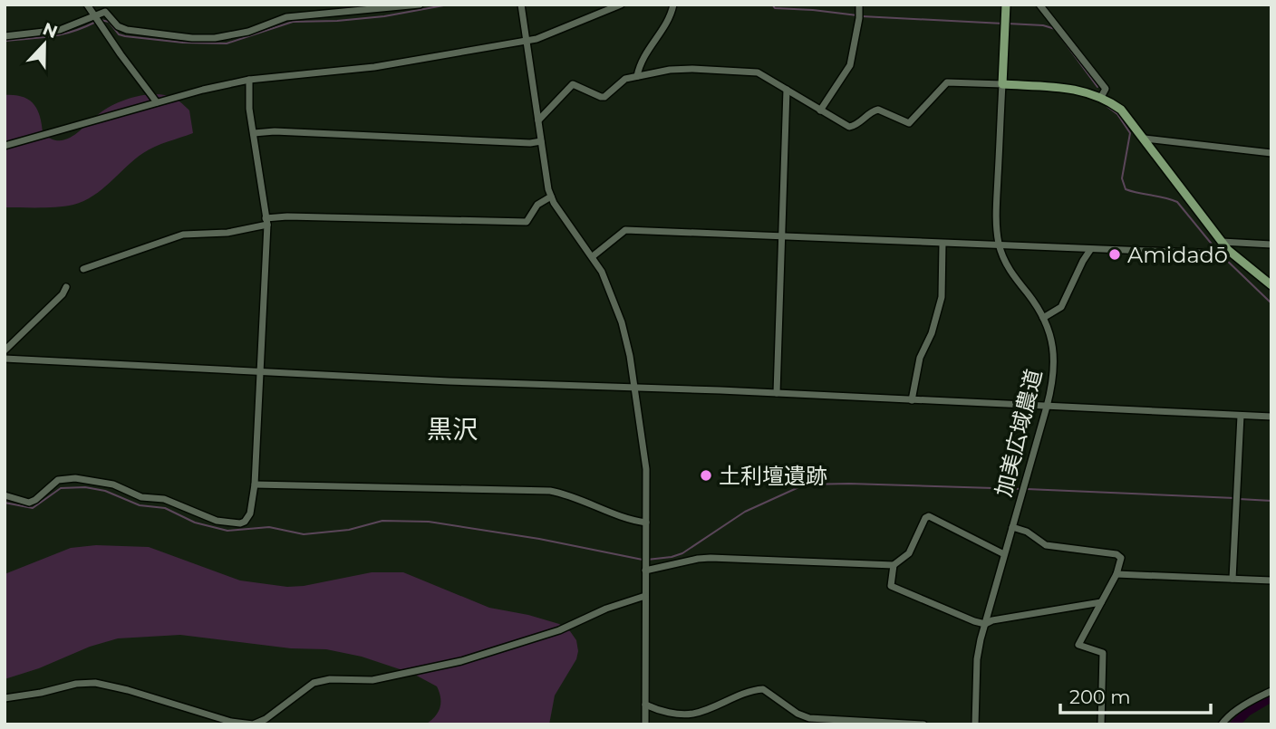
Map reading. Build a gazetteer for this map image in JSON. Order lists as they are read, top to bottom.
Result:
{
  "streets": {
    "street": ["加美広域農道"]
  },
  "districts": ["黒沢"],
  "places": ["Amidadō", "土利壇遺跡"],
  "scale_bar": "200 m",
  "north": "top"
}
